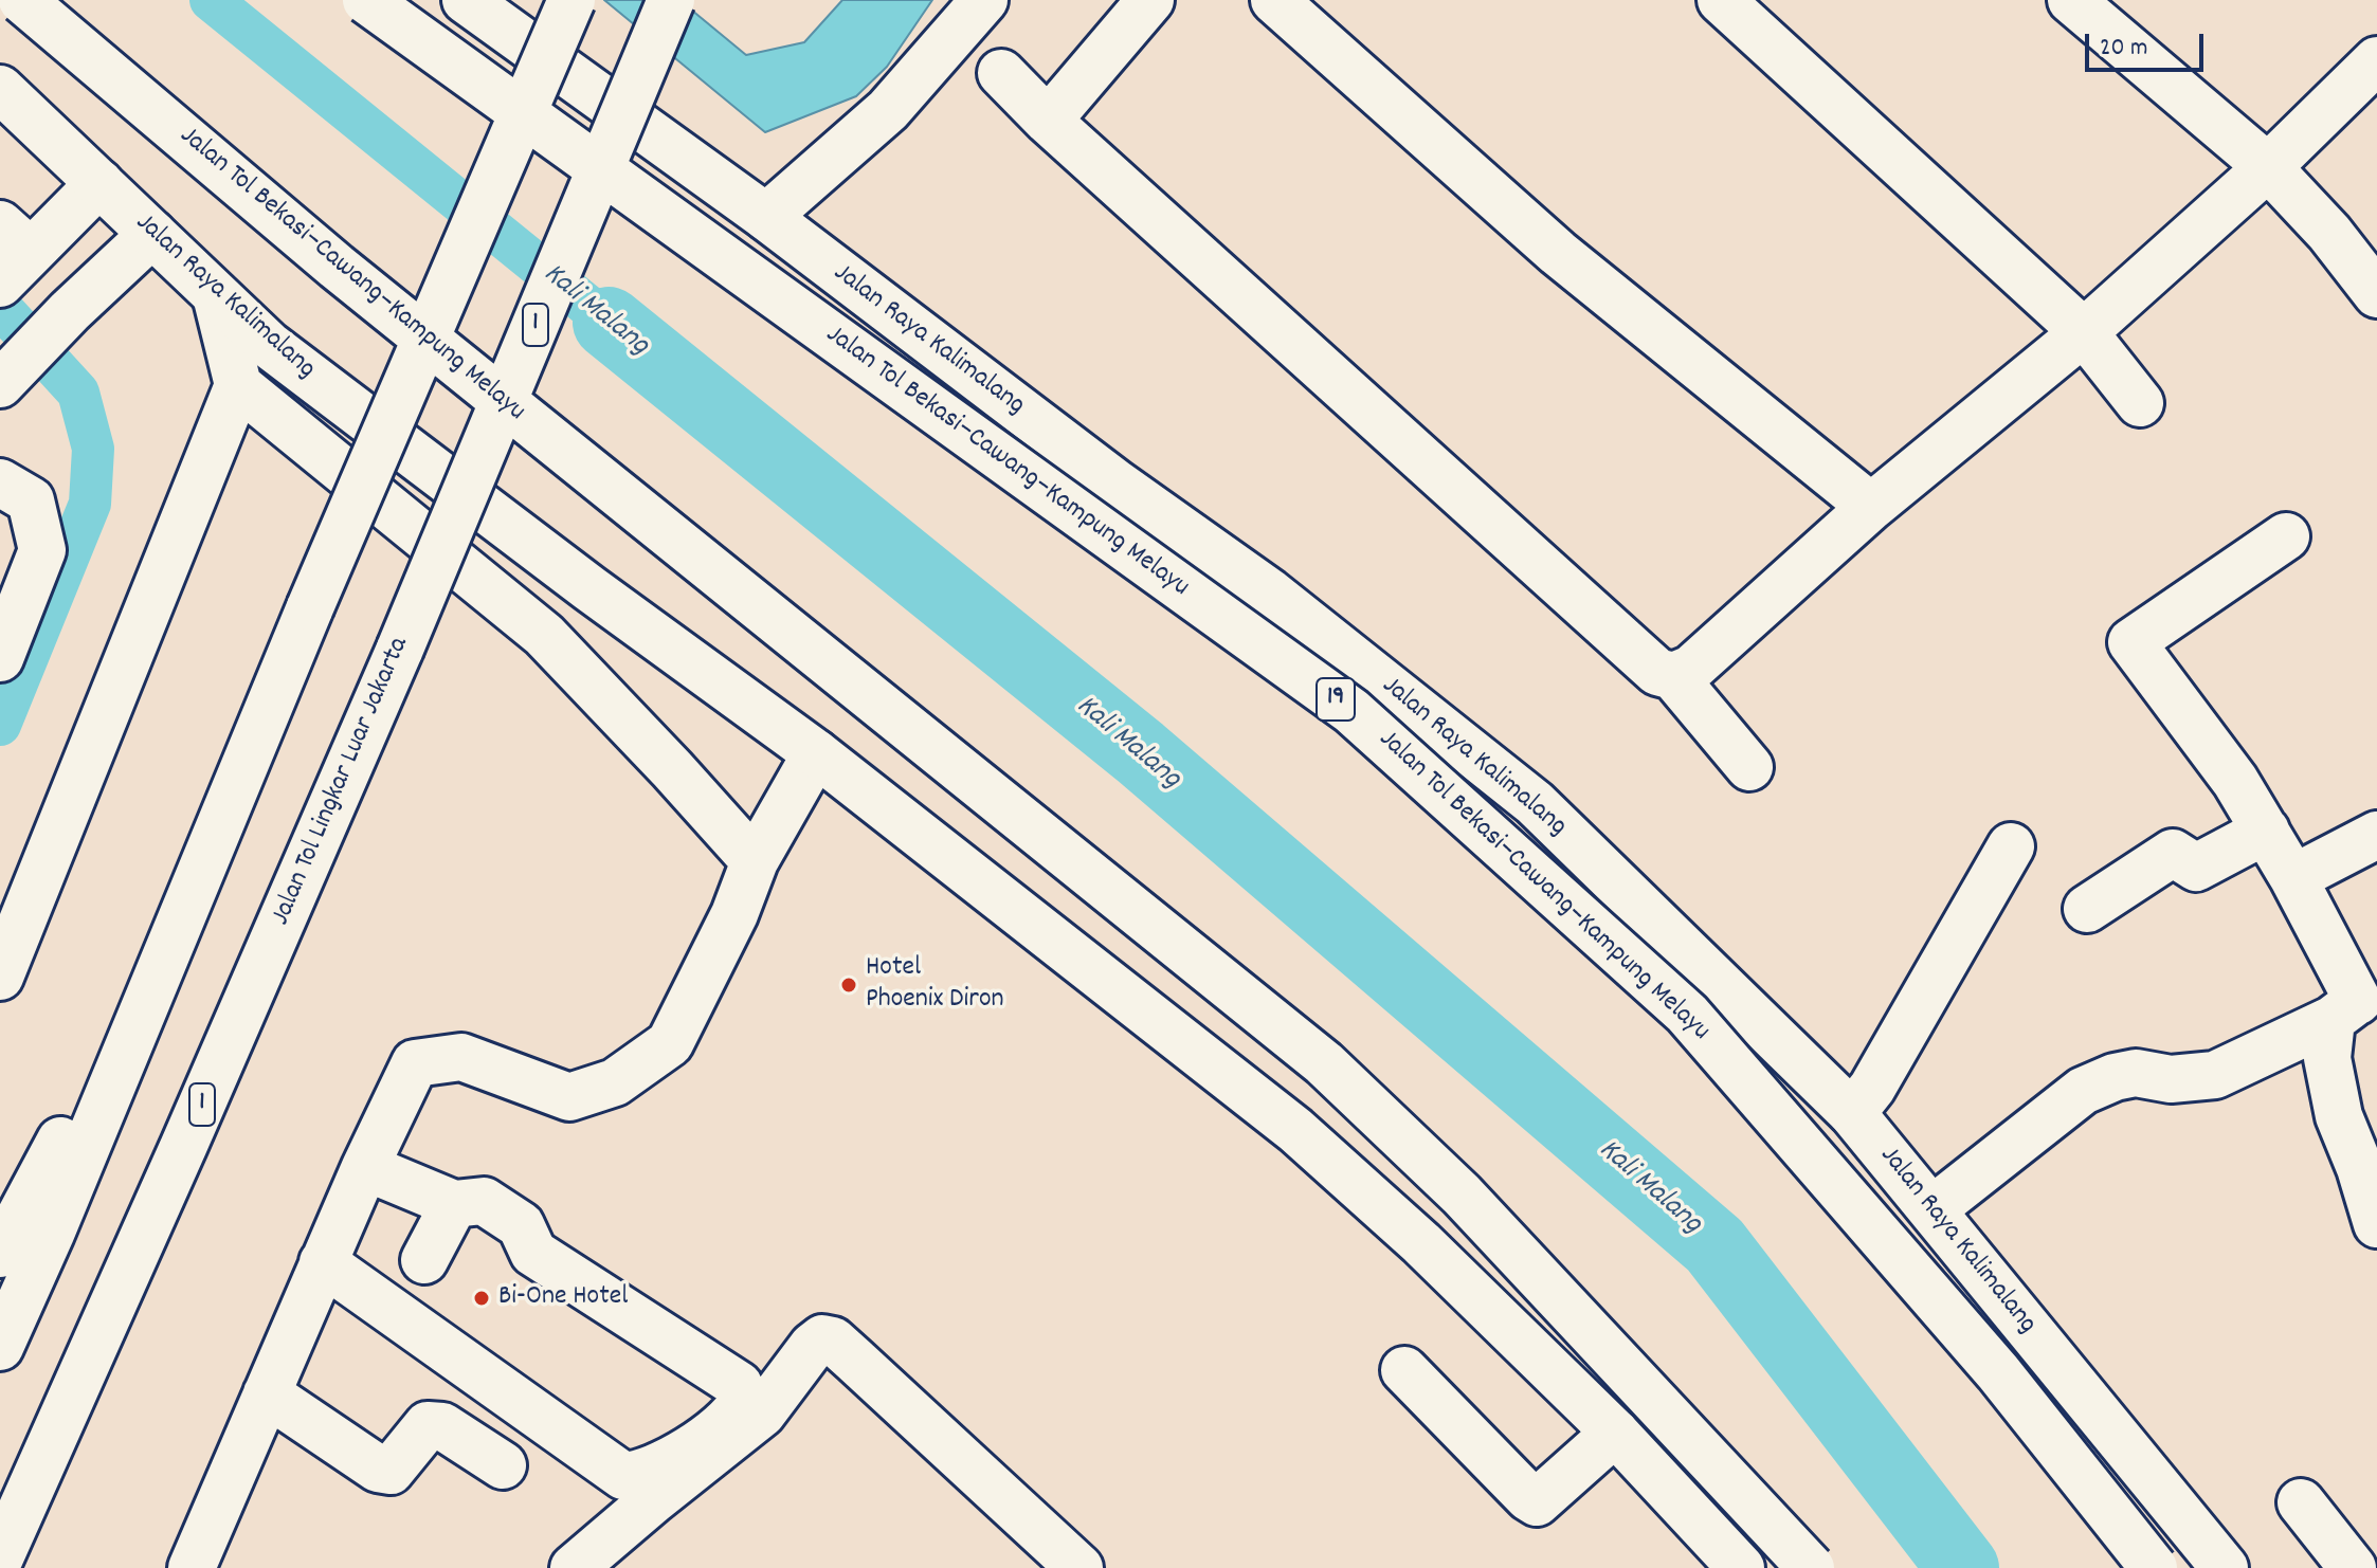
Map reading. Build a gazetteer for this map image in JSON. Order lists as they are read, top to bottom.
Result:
{
  "streets": {
    "main road": [
      "Jalan Tol Bekasi–Cawang–Kampung Melayu",
      "Jalan Raya Kalimalang",
      "1",
      "19",
      "Jalan Tol Lingkar Luar Jakarta"
    ]
  },
  "water": ["Kali Malang"],
  "places": ["Hotel Phoenix Diron", "Bi-One Hotel"],
  "scale_bar": "20 m"
}
